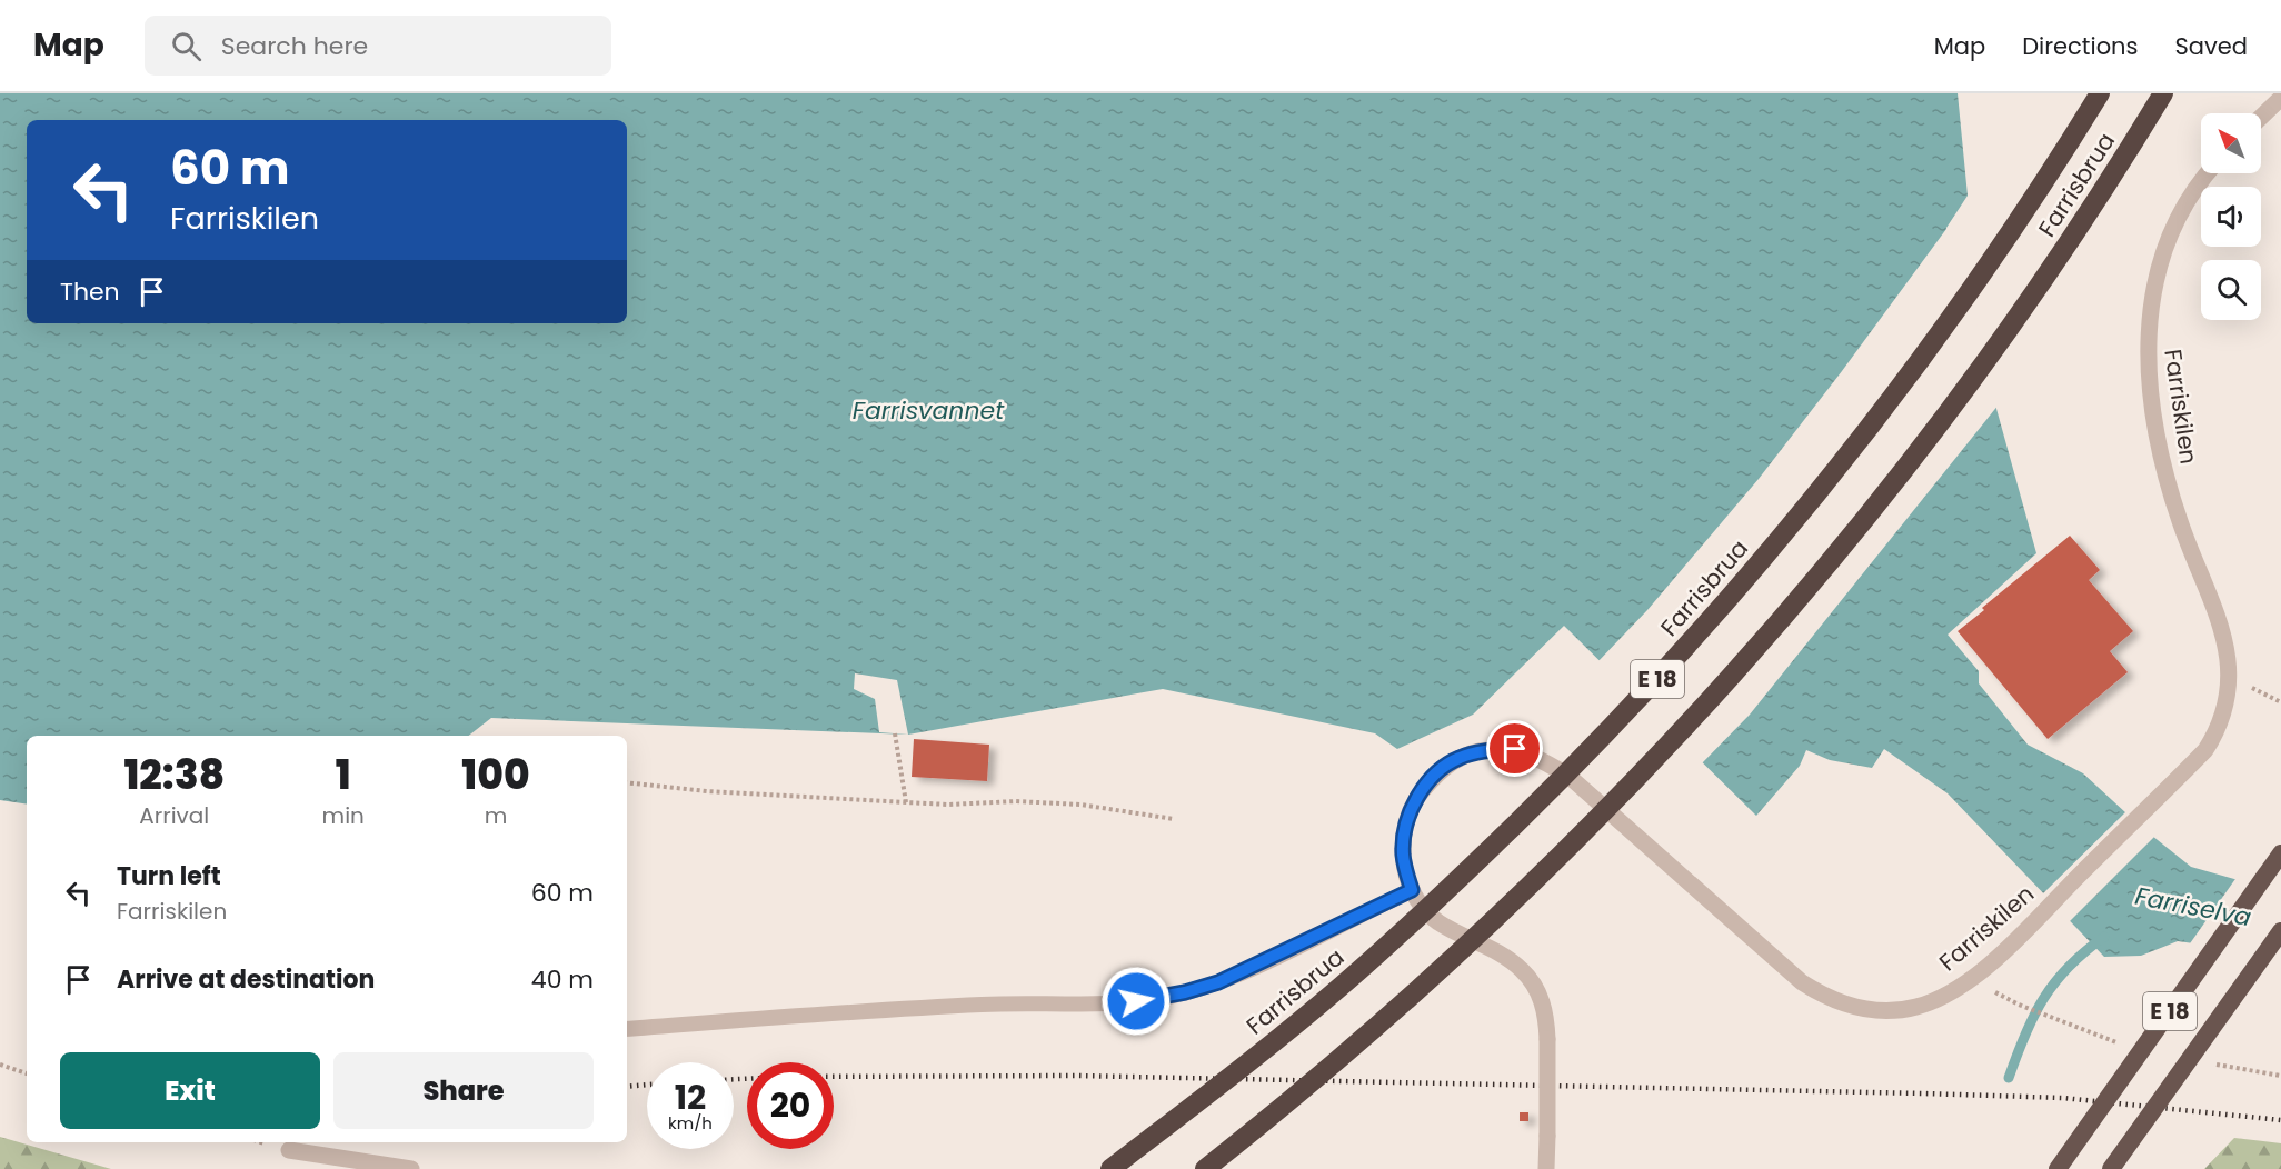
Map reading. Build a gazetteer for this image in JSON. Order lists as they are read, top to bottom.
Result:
{
  "streets": {
    "highway": ["Farrisbrua", "E 18"],
    "street": ["Farriskilen"]
  },
  "water": ["Farrisvannet", "Farriselva"],
  "north": "top left",
  "page": {
    "header": "Map",
    "search": "Search here",
    "nav": ["Map", "Directions", "Saved"],
    "turn": ["60 m", "Farriskilen"],
    "then": "Then",
    "eta": [
      "12:38",
      "Arrival",
      "1",
      "min",
      "100",
      "m"
    ],
    "list": [
      {
        "name": "Turn left",
        "note": "Farriskilen",
        "value": "60 m"
      },
      {
        "name": "Arrive at destination",
        "value": "40 m"
      }
    ],
    "buttons": ["Exit", "Share"],
    "speed": "12 km/h",
    "limit": "20"
  }
}
